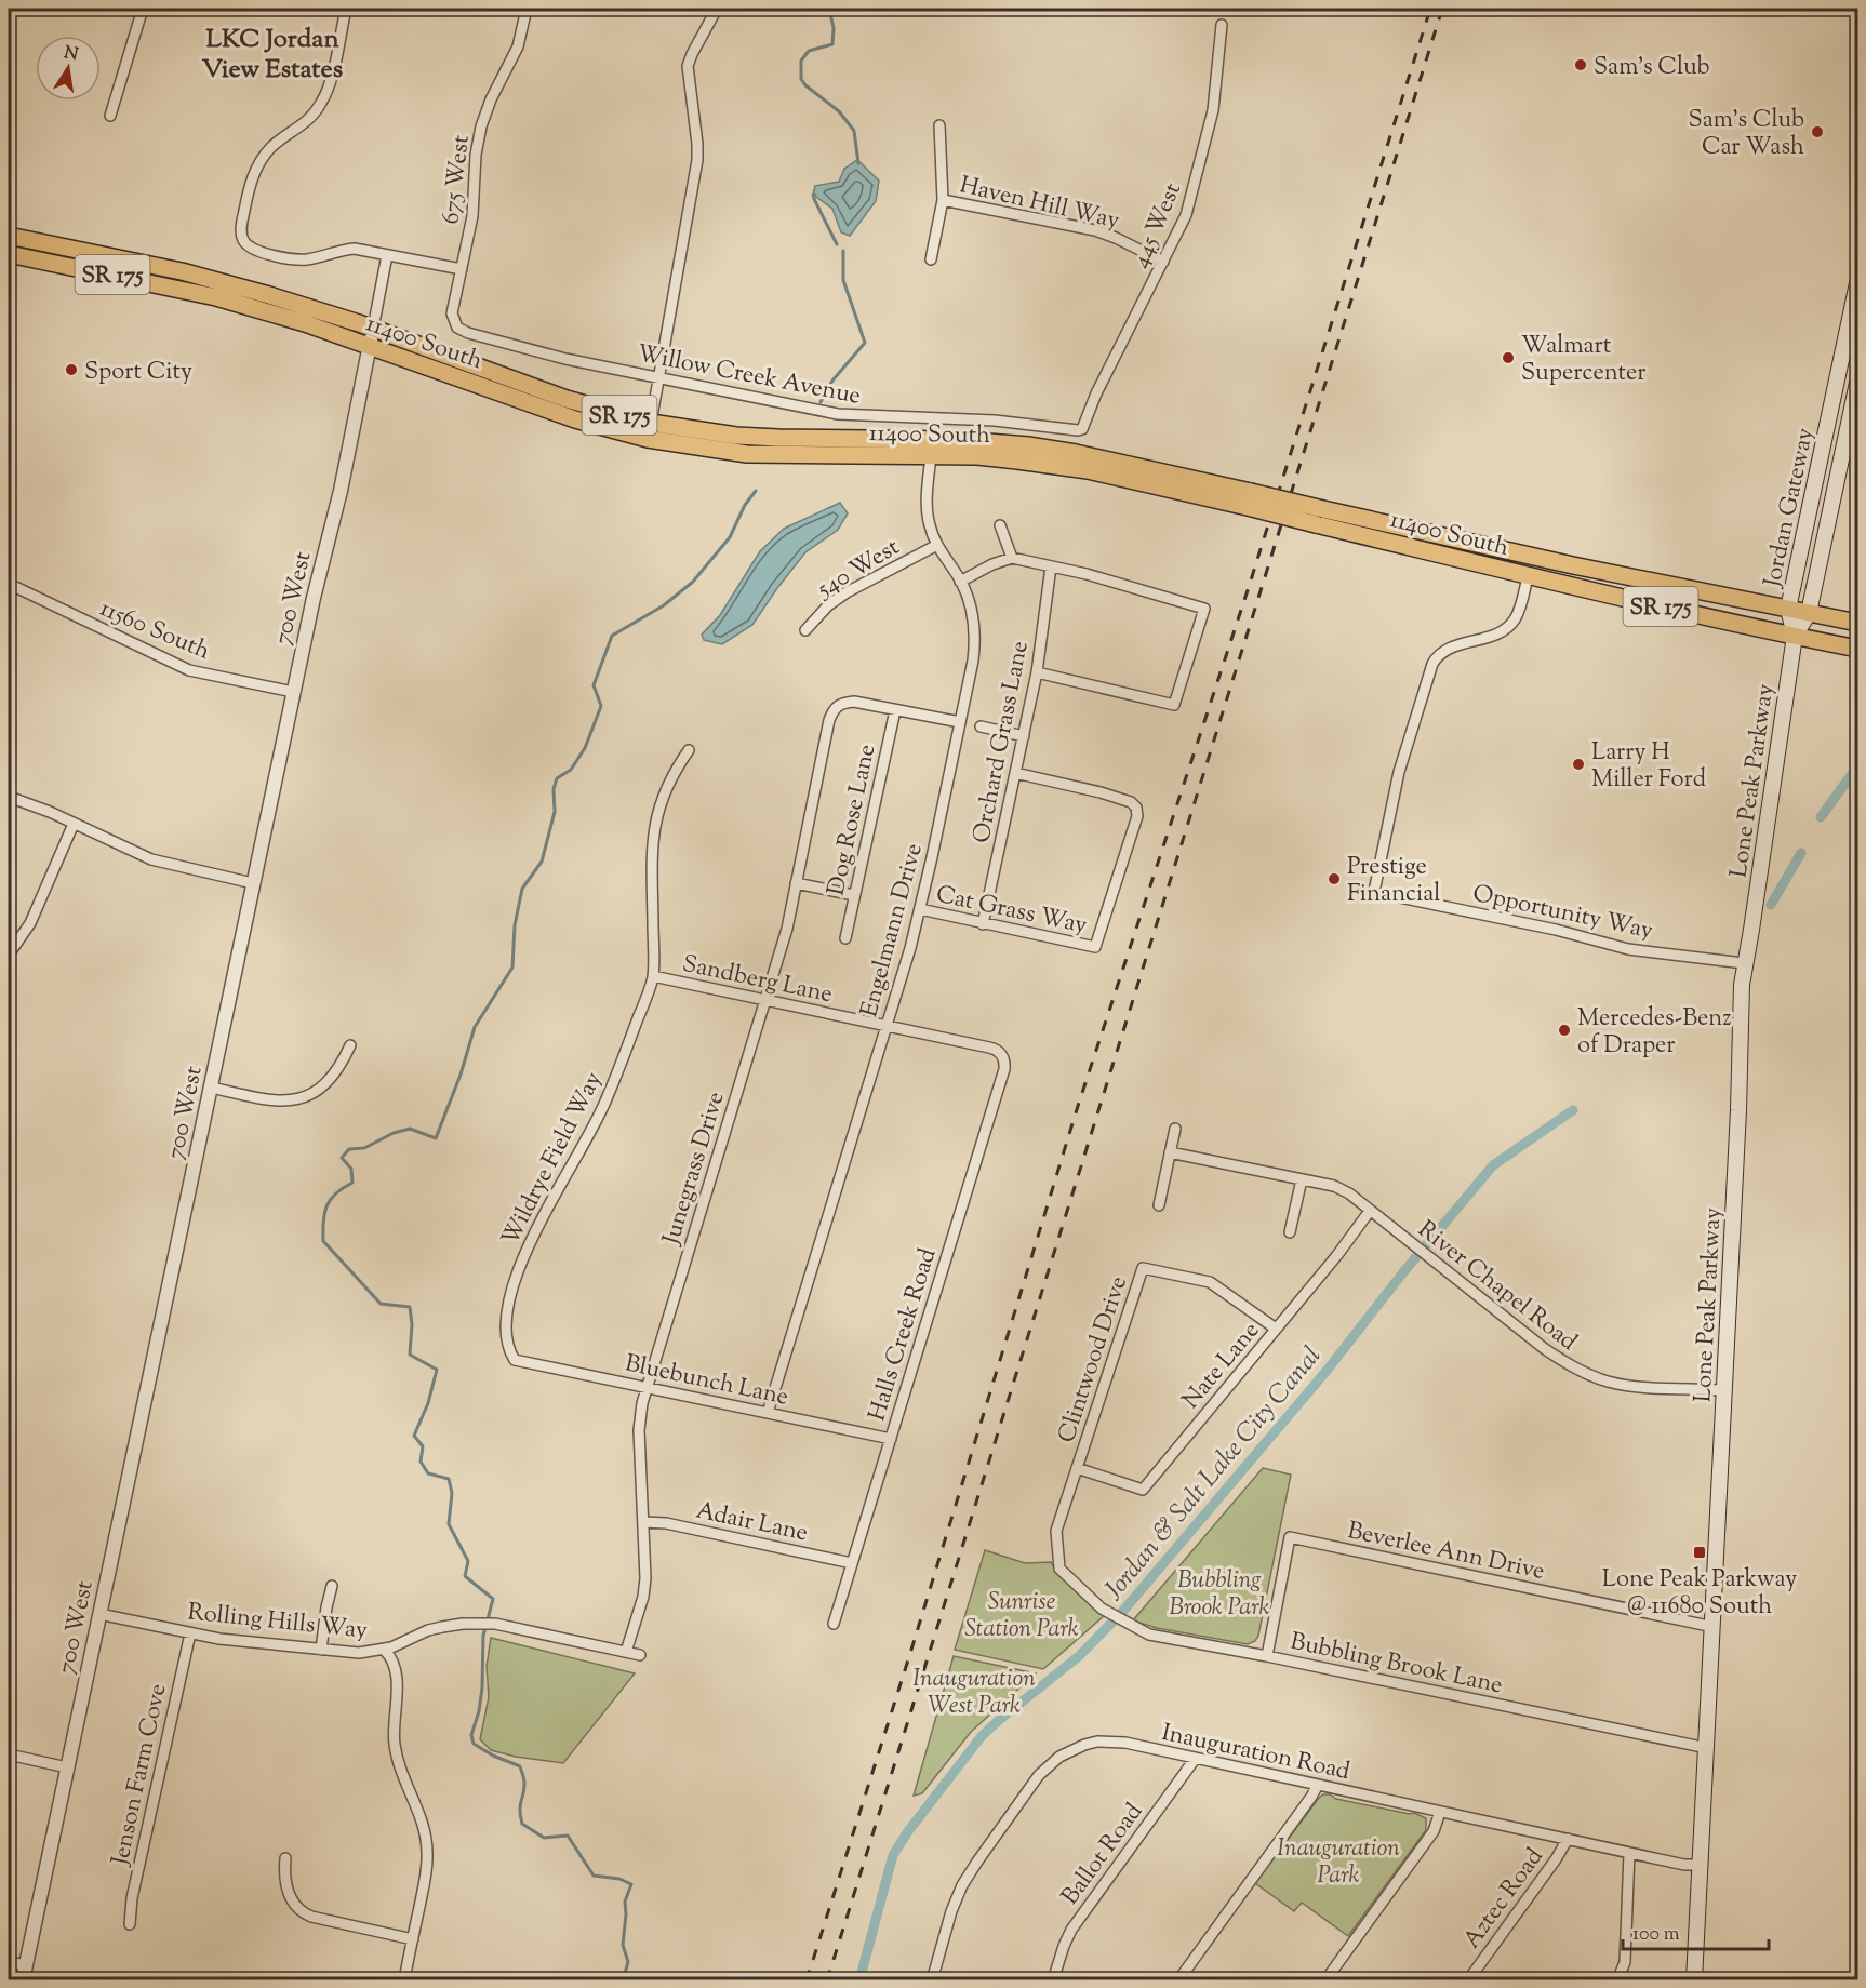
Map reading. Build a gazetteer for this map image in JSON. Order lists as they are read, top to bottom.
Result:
{
  "streets": {
    "main road": [
      "SR 175",
      "11400 South",
      "Jordan Gateway",
      "Lone Peak Parkway"
    ],
    "street": [
      "675 West",
      "Haven Hill Way",
      "445 West",
      "Willow Creek Avenue",
      "540 West",
      "700 West",
      "11560 South",
      "Orchard Grass Lane",
      "Dog Rose Lane",
      "Cat Grass Way",
      "Opportunity Way",
      "Engelmann Drive",
      "Sandberg Lane",
      "Wildrye Field Way",
      "Junegrass Drive",
      "River Chapel Road",
      "Halls Creek Road",
      "Clintwood Drive",
      "Nate Lane",
      "Bluebunch Lane",
      "Adair Lane",
      "Beverlee Ann Drive",
      "Rolling Hills Way",
      "Bubbling Brook Lane",
      "Inauguration Road",
      "Jenson Farm Cove",
      "Ballot Road",
      "Aztec Road"
    ]
  },
  "crossings": [
    ["675 West", "Willow Creek Avenue"],
    ["Haven Hill Way", "445 West"],
    ["445 West", "Willow Creek Avenue"],
    ["11400 South", "Jordan Gateway"],
    ["11400 South", "700 West"],
    ["11400 South", "Lone Peak Parkway"],
    ["11400 South", "Opportunity Way"],
    ["11400 South", "Engelmann Drive"],
    ["Jordan Gateway", "Lone Peak Parkway"],
    ["540 West", "Engelmann Drive"],
    ["700 West", "11560 South"],
    ["700 West", "Rolling Hills Way"],
    ["Orchard Grass Lane", "Cat Grass Way"],
    ["Lone Peak Parkway", "Opportunity Way"],
    ["Lone Peak Parkway", "River Chapel Road"],
    ["Lone Peak Parkway", "Beverlee Ann Drive"],
    ["Lone Peak Parkway", "Bubbling Brook Lane"],
    ["Lone Peak Parkway", "Inauguration Road"],
    ["Dog Rose Lane", "Junegrass Drive"],
    ["Cat Grass Way", "Engelmann Drive"],
    ["Engelmann Drive", "Sandberg Lane"],
    ["Engelmann Drive", "Bluebunch Lane"],
    ["Sandberg Lane", "Wildrye Field Way"],
    ["Sandberg Lane", "Junegrass Drive"],
    ["Sandberg Lane", "Halls Creek Road"],
    ["Wildrye Field Way", "Bluebunch Lane"],
    ["Junegrass Drive", "Bluebunch Lane"],
    ["Junegrass Drive", "Adair Lane"],
    ["Junegrass Drive", "Rolling Hills Way"],
    ["River Chapel Road", "Nate Lane"],
    ["Halls Creek Road", "Bluebunch Lane"],
    ["Halls Creek Road", "Adair Lane"],
    ["Clintwood Drive", "Nate Lane"],
    ["Clintwood Drive", "Bubbling Brook Lane"],
    ["Beverlee Ann Drive", "Bubbling Brook Lane"],
    ["Rolling Hills Way", "Jenson Farm Cove"],
    ["Inauguration Road", "Ballot Road"],
    ["Inauguration Road", "Aztec Road"]
  ],
  "districts": ["LKC Jordan View Estates"],
  "water": ["Jordan & Salt Lake City Canal"],
  "parks": [
    "Bubbling Brook Park",
    "Sunrise Station Park",
    "Inauguration West Park",
    "Inauguration Park"
  ],
  "places": {
    "other": [
      "Sam's Club",
      "Sam's Club Car Wash",
      "Walmart Supercenter",
      "Sport City",
      "Larry H Miller Ford",
      "Prestige Financial",
      "Mercedes-Benz of Draper"
    ],
    "transit": ["Lone Peak Parkway @ 11680 South"]
  },
  "scale_bar": "100 m",
  "north": "top"
}
